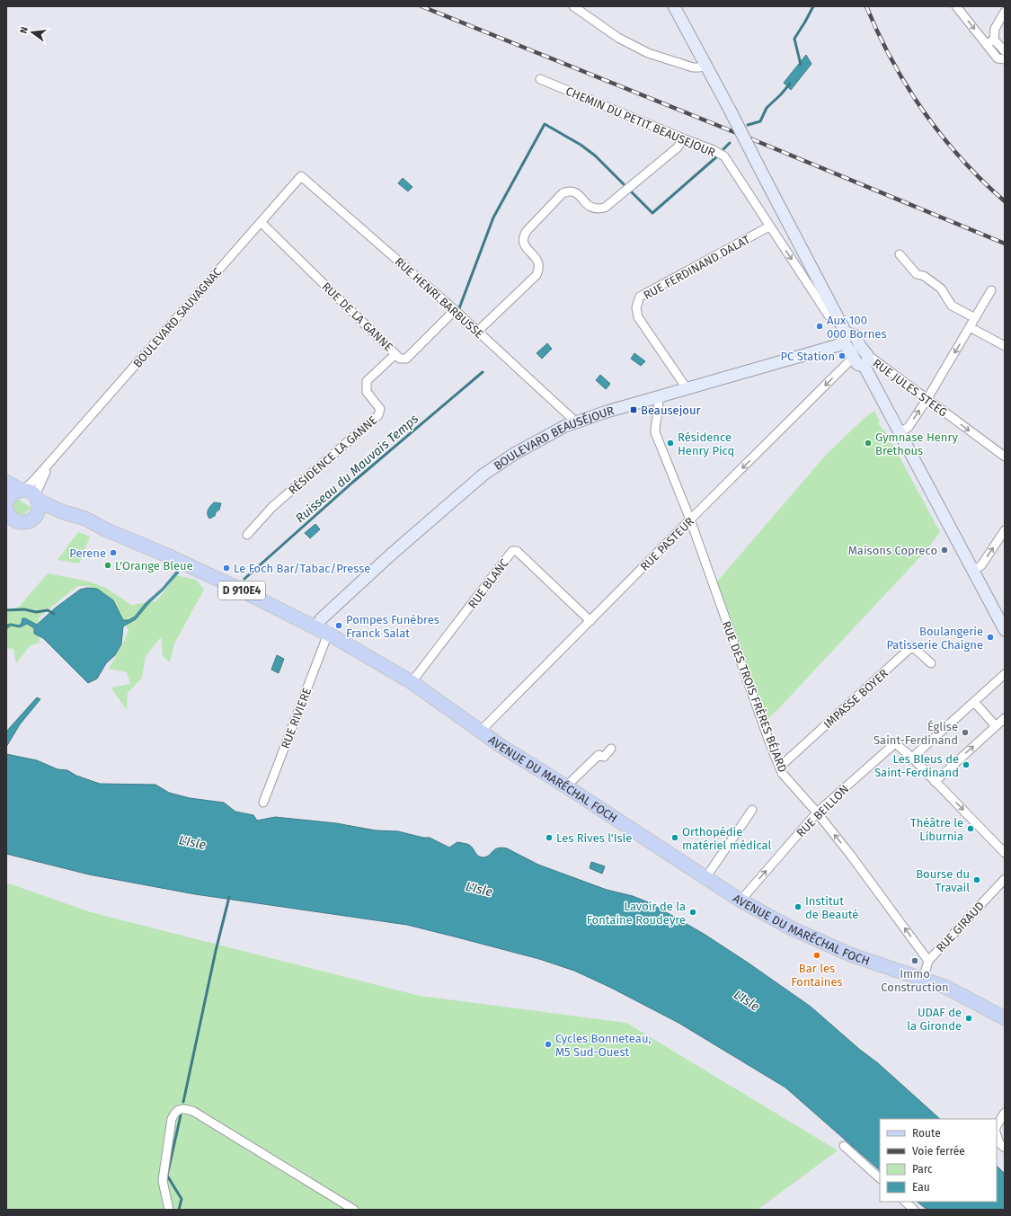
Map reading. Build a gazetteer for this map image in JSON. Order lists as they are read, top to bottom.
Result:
{
  "streets": {
    "main road": ["BOULEVARD BEAUSÉJOUR", "D 910E4", "AVENUE DU MARÉCHAL FOCH"],
    "street": [
      "CHEMIN DU PETIT BEAUSEJOUR",
      "RUE FERDINAND DALAT",
      "RUE HENRI BARBUSSE",
      "RUE DE LA GANNE",
      "BOULEVARD SAUVAGNAC",
      "RUE JULES STEEG",
      "RÉSIDENCE LA GANNE",
      "RUE PASTEUR",
      "RUE BLANC",
      "RUE DES TROIS FRÈRES BÉJARD",
      "IMPASSE BOYER",
      "RUE RIVIERE",
      "RUE BEILLON",
      "RUE GIRAUD"
    ]
  },
  "crossings": [
    ["CHEMIN DU PETIT BEAUSEJOUR", "RUE FERDINAND DALAT"],
    ["RUE FERDINAND DALAT", "BOULEVARD BEAUSÉJOUR"],
    ["RUE HENRI BARBUSSE", "RUE DE LA GANNE"],
    ["RUE HENRI BARBUSSE", "BOULEVARD SAUVAGNAC"],
    ["RUE HENRI BARBUSSE", "BOULEVARD BEAUSÉJOUR"],
    ["RUE DE LA GANNE", "BOULEVARD SAUVAGNAC"],
    ["RUE DE LA GANNE", "RÉSIDENCE LA GANNE"],
    ["BOULEVARD SAUVAGNAC", "AVENUE DU MARÉCHAL FOCH"],
    ["BOULEVARD BEAUSÉJOUR", "RUE DES TROIS FRÈRES BÉJARD"],
    ["BOULEVARD BEAUSÉJOUR", "AVENUE DU MARÉCHAL FOCH"],
    ["RUE PASTEUR", "RUE BLANC"],
    ["RUE PASTEUR", "RUE DES TROIS FRÈRES BÉJARD"],
    ["RUE PASTEUR", "AVENUE DU MARÉCHAL FOCH"],
    ["RUE BLANC", "AVENUE DU MARÉCHAL FOCH"],
    ["RUE DES TROIS FRÈRES BÉJARD", "IMPASSE BOYER"],
    ["RUE DES TROIS FRÈRES BÉJARD", "RUE BEILLON"],
    ["RUE DES TROIS FRÈRES BÉJARD", "RUE GIRAUD"],
    ["RUE RIVIERE", "AVENUE DU MARÉCHAL FOCH"],
    ["AVENUE DU MARÉCHAL FOCH", "RUE BEILLON"],
    ["AVENUE DU MARÉCHAL FOCH", "RUE GIRAUD"]
  ],
  "one_way": ["RUE JULES STEEG", "RUE PASTEUR"],
  "water": ["Ruisseau du Mauvais Temps", "L'Isle"],
  "places": {
    "other": [
      "Aux 100 000 Bornes",
      "PC Station",
      "Résidence Henry Picq",
      "Gymnase Henry Brethous",
      "Maisons Copreco",
      "Perene",
      "L'Orange Bleue",
      "Le Foch Bar/Tabac/Presse",
      "Pompes Funèbres Franck Salat",
      "Boulangerie Patisserie Chaigne",
      "Église Saint-Ferdinand",
      "Les Bleus de Saint-Ferdinand",
      "Théâtre le Liburnia",
      "Les Rives l'Isle",
      "Orthopédie matériel médical",
      "Bourse du Travail",
      "Institut de Beauté",
      "Lavoir de la Fontaine Roudeyre",
      "Bar les Fontaines",
      "Immo Construction",
      "UDAF de la Gironde",
      "Cycles Bonneteau, M5 Sud-Ouest"
    ],
    "transit": ["Beausejour"]
  },
  "legend": [
    "Route",
    "Voie ferrée",
    "Parc",
    "Eau"
  ],
  "north": "left"
}
